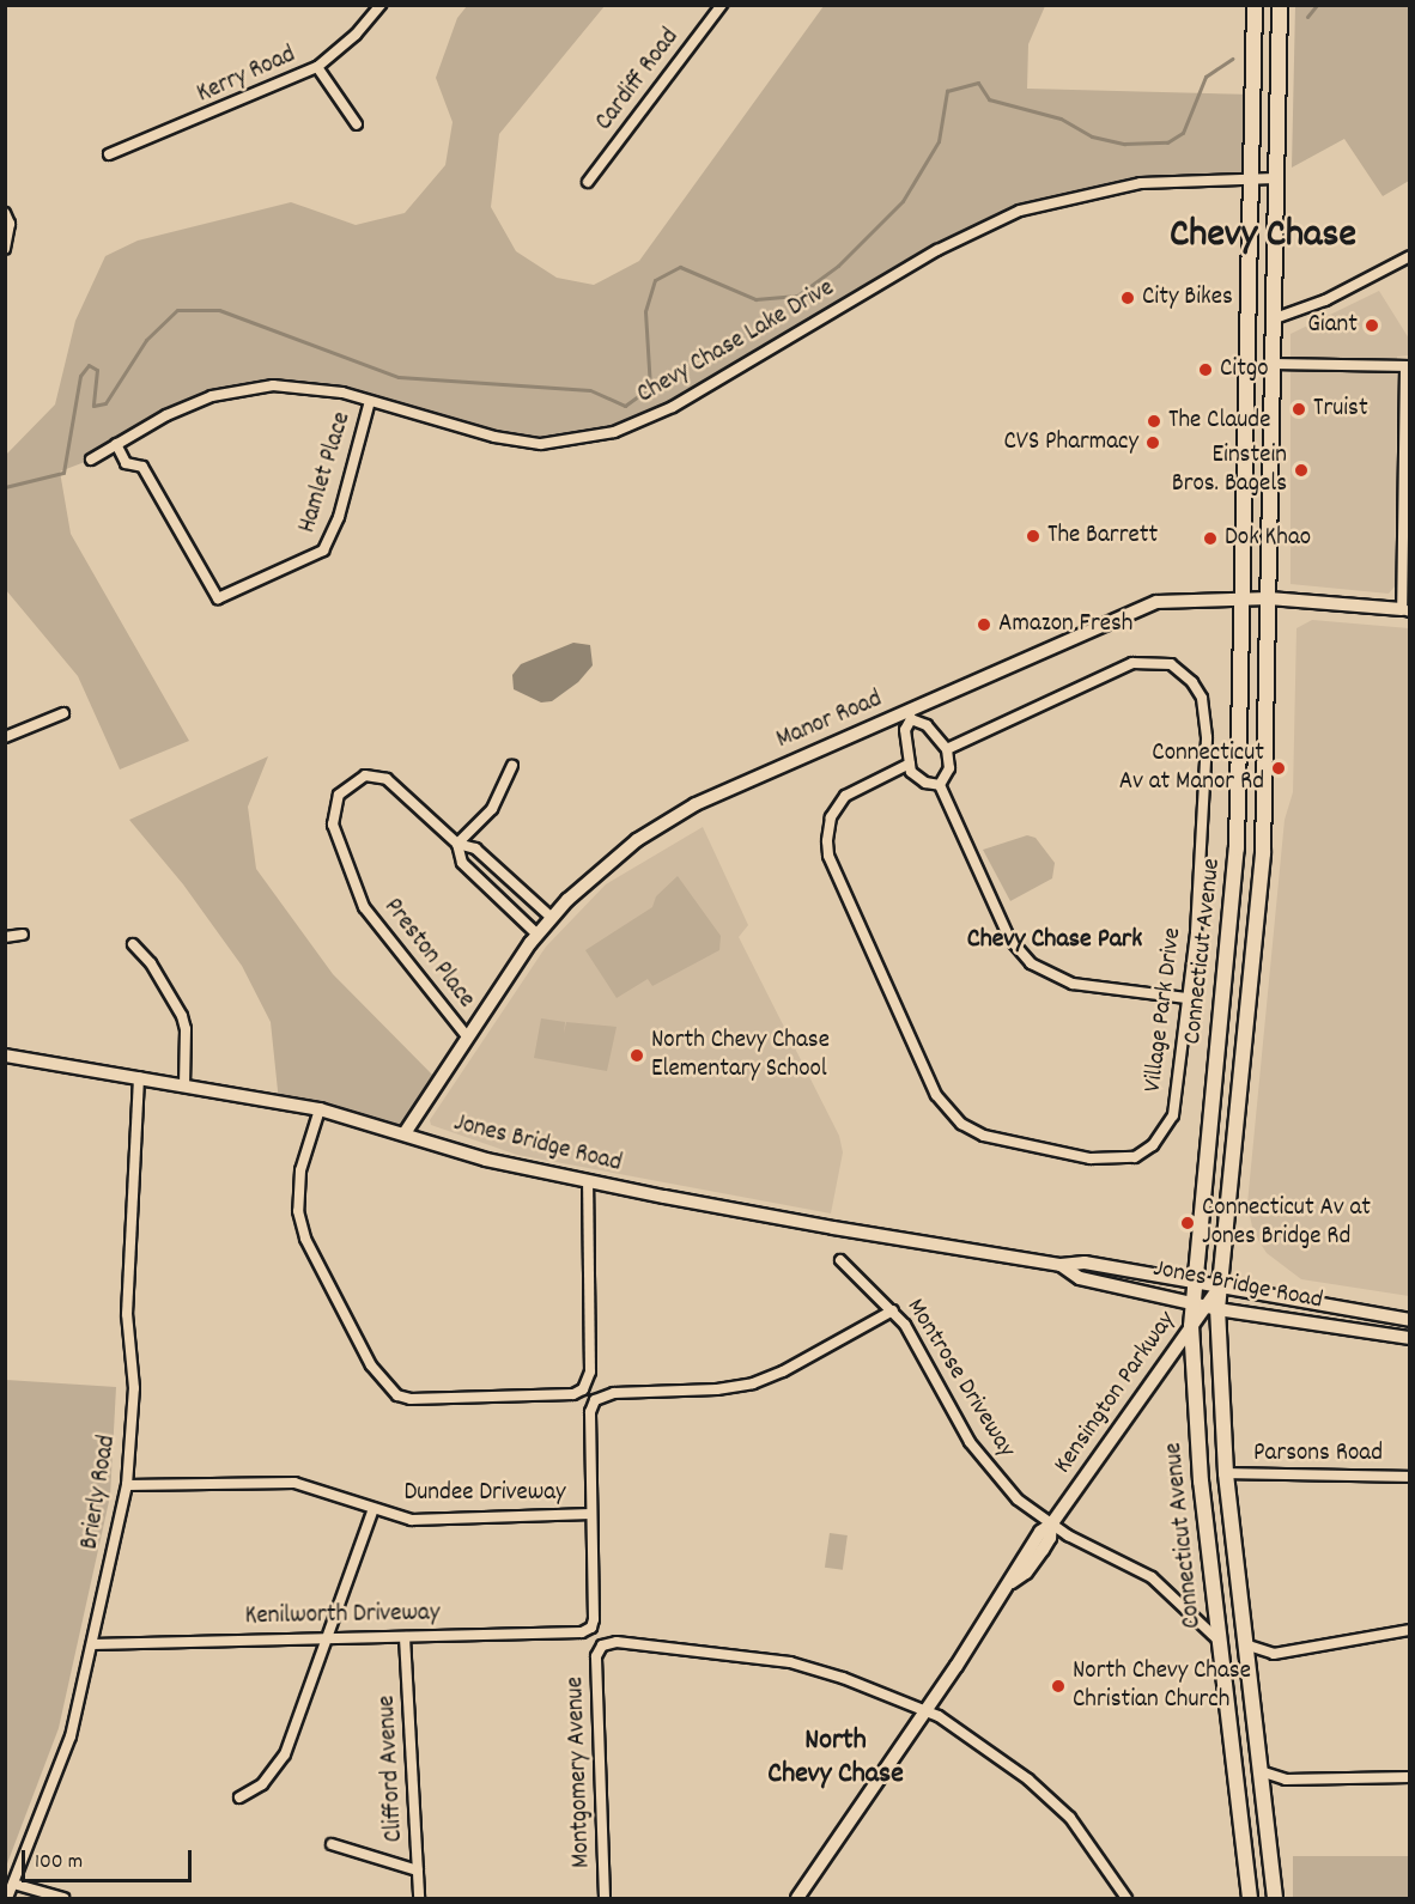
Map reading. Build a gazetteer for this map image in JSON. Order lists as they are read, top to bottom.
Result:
{
  "streets": {
    "main road": ["Connecticut Avenue"],
    "street": [
      "Kerry Road",
      "Cardiff Road",
      "Chevy Chase Lake Drive",
      "Hamlet Place",
      "Manor Road",
      "Preston Place",
      "Village Park Drive",
      "Jones Bridge Road",
      "Montrose Driveway",
      "Kensington Parkway",
      "Parsons Road",
      "Brierly Road",
      "Dundee Driveway",
      "Kenilworth Driveway",
      "Clifford Avenue",
      "Montgomery Avenue"
    ]
  },
  "crossings": [
    ["Chevy Chase Lake Drive", "Hamlet Place"],
    ["Chevy Chase Lake Drive", "Connecticut Avenue"],
    ["Manor Road", "Connecticut Avenue"],
    ["Manor Road", "Preston Place"],
    ["Manor Road", "Jones Bridge Road"],
    ["Connecticut Avenue", "Jones Bridge Road"],
    ["Connecticut Avenue", "Montrose Driveway"],
    ["Connecticut Avenue", "Kensington Parkway"],
    ["Connecticut Avenue", "Parsons Road"],
    ["Jones Bridge Road", "Brierly Road"],
    ["Montrose Driveway", "Kensington Parkway"],
    ["Kensington Parkway", "Montgomery Avenue"],
    ["Brierly Road", "Dundee Driveway"],
    ["Brierly Road", "Kenilworth Driveway"],
    ["Dundee Driveway", "Kenilworth Driveway"],
    ["Kenilworth Driveway", "Clifford Avenue"]
  ],
  "districts": ["Chevy Chase", "Chevy Chase Park", "North Chevy Chase"],
  "places": [
    "City Bikes",
    "Giant",
    "Citgo",
    "Truist",
    "The Claude",
    "CVS Pharmacy",
    "Einstein Bros. Bagels",
    "The Barrett",
    "Dok Khao",
    "Amazon Fresh",
    "Connecticut Av at Manor Rd",
    "North Chevy Chase Elementary School",
    "Connecticut Av at Jones Bridge Rd",
    "North Chevy Chase Christian Church"
  ],
  "scale_bar": "100 m"
}
